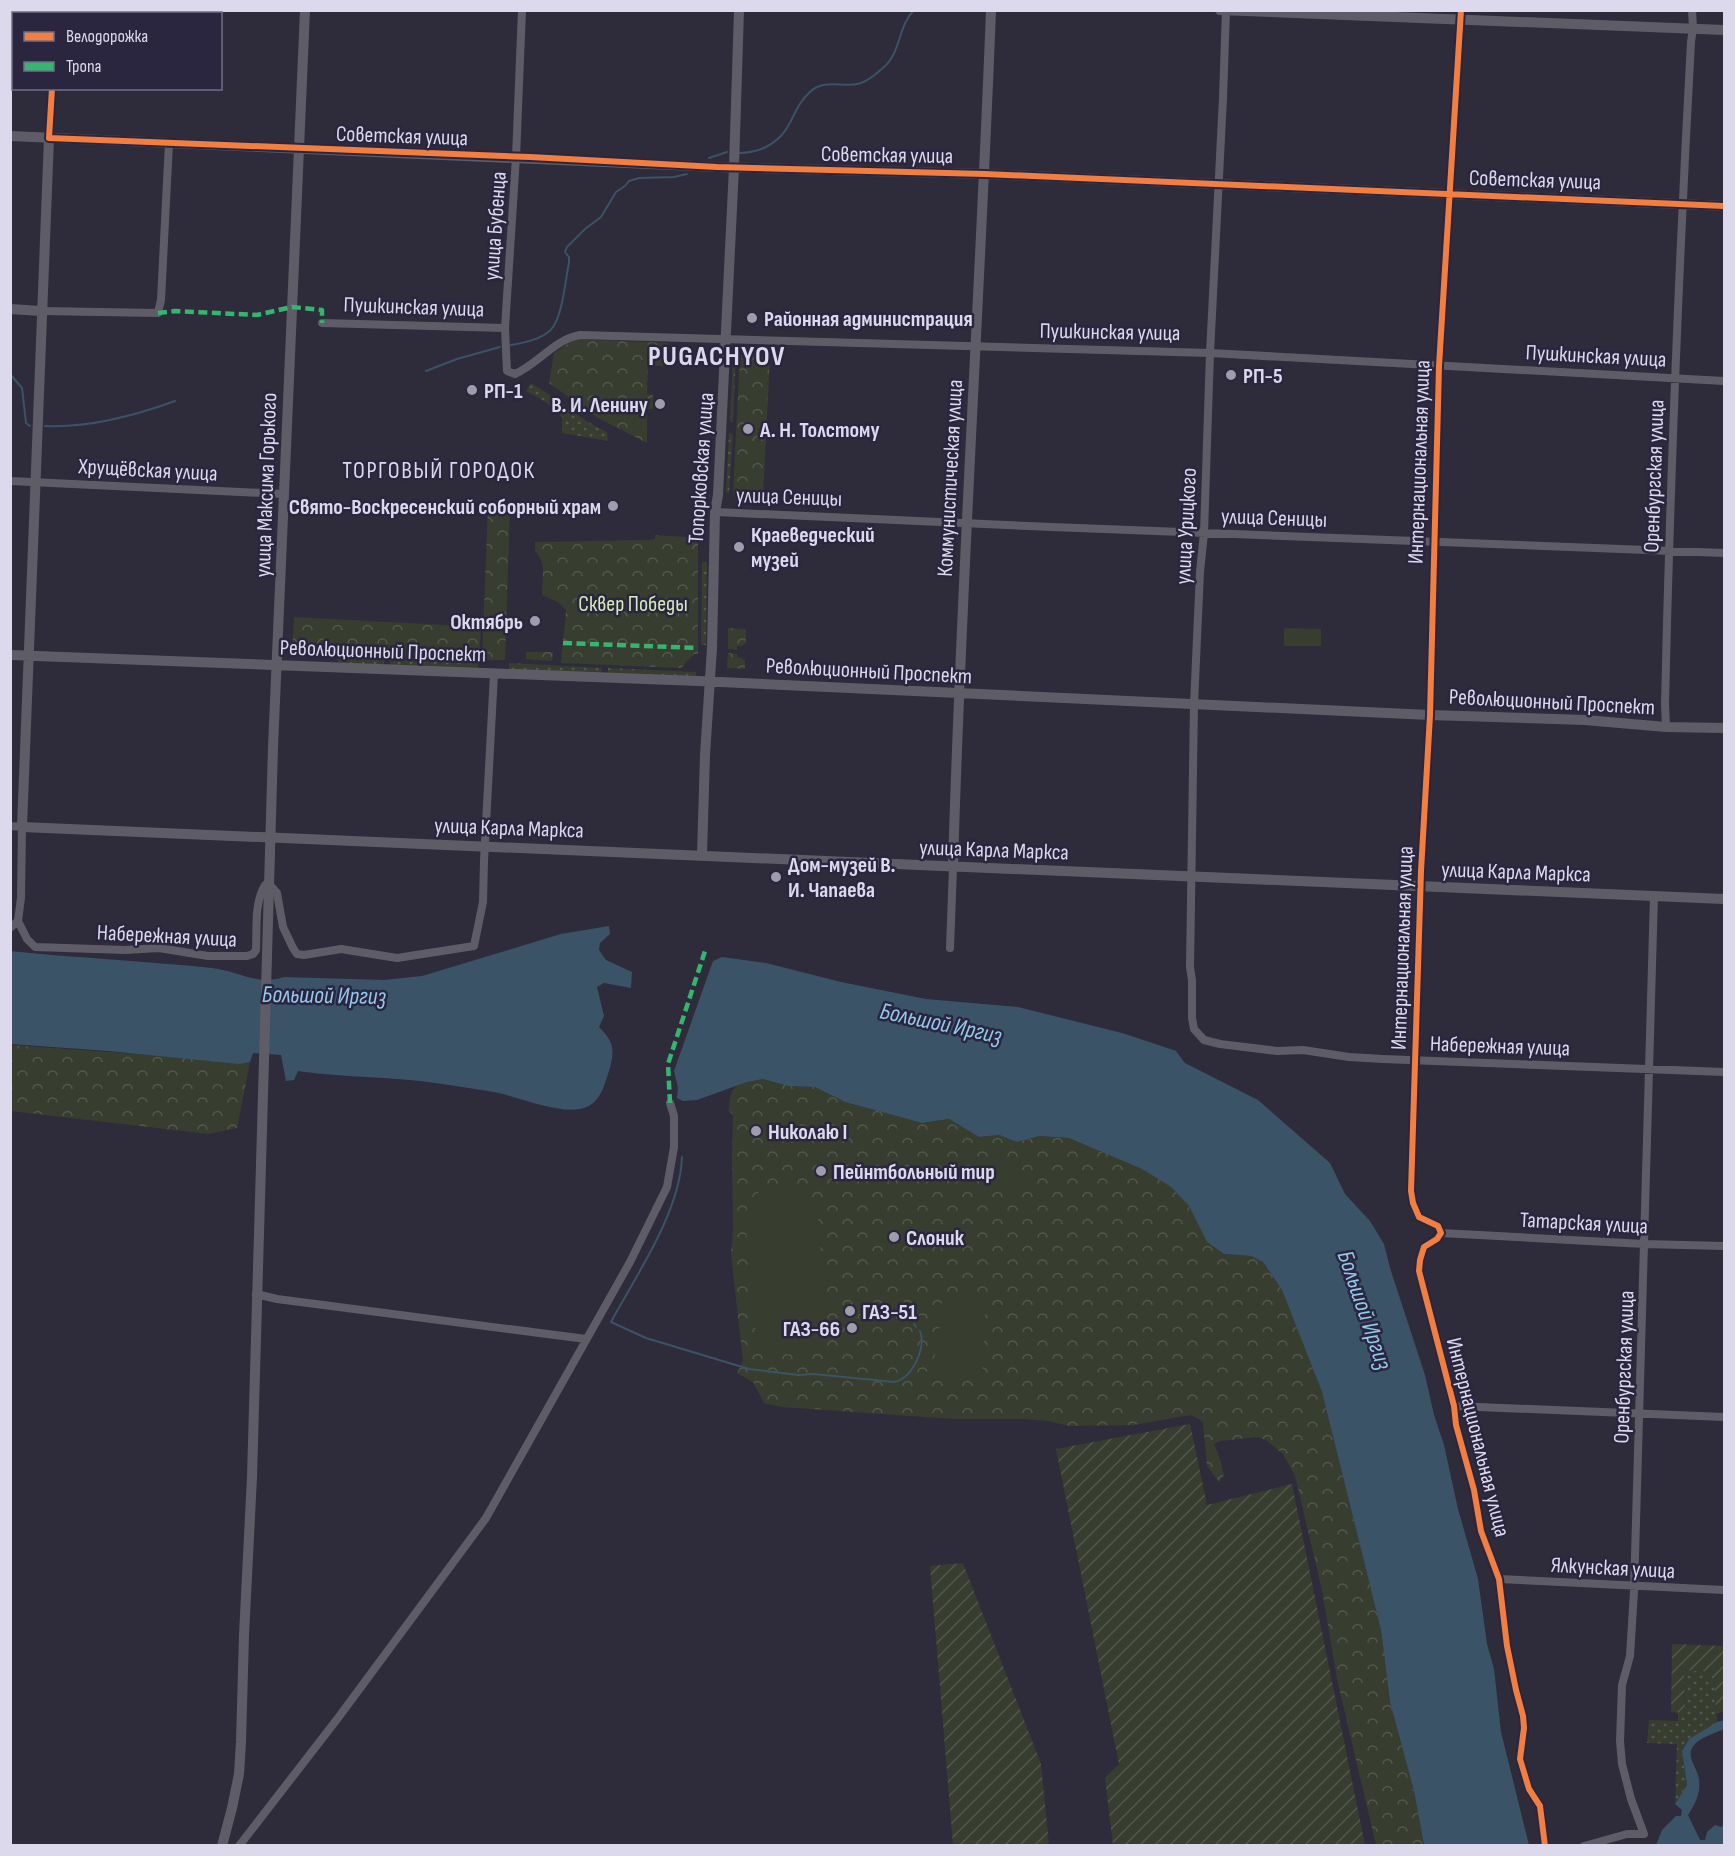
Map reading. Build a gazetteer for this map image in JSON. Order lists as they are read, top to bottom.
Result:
{
  "streets": {
    "street": [
      "Советская улица",
      "улица Бубенца",
      "Пушкинская улица",
      "Интернациональная улица",
      "Топорковская улица",
      "Хрущёвская улица",
      "Оренбургская улица",
      "Коммунистическая улица",
      "улица Максима Горького",
      "улица Сеницы",
      "улица Урицкого",
      "Революционный Проспект",
      "улица Карла Маркса",
      "Набережная улица",
      "Татарская улица",
      "Ялкунская улица"
    ]
  },
  "crossings": [
    ["Советская улица", "улица Бубенца"],
    ["Советская улица", "Интернациональная улица"],
    ["Советская улица", "Топорковская улица"],
    ["Советская улица", "Оренбургская улица"],
    ["Советская улица", "Коммунистическая улица"],
    ["Советская улица", "улица Максима Горького"],
    ["Советская улица", "улица Урицкого"],
    ["улица Бубенца", "Пушкинская улица"],
    ["Пушкинская улица", "Интернациональная улица"],
    ["Пушкинская улица", "Топорковская улица"],
    ["Пушкинская улица", "Оренбургская улица"],
    ["Пушкинская улица", "Коммунистическая улица"],
    ["Пушкинская улица", "улица Урицкого"],
    ["Интернациональная улица", "улица Сеницы"],
    ["Интернациональная улица", "Революционный Проспект"],
    ["Интернациональная улица", "улица Карла Маркса"],
    ["Интернациональная улица", "Набережная улица"],
    ["Интернациональная улица", "Татарская улица"],
    ["Интернациональная улица", "Ялкунская улица"],
    ["Топорковская улица", "улица Сеницы"],
    ["Топорковская улица", "Революционный Проспект"],
    ["Топорковская улица", "улица Карла Маркса"],
    ["Хрущёвская улица", "улица Максима Горького"],
    ["Оренбургская улица", "улица Сеницы"],
    ["Оренбургская улица", "Революционный Проспект"],
    ["Оренбургская улица", "улица Карла Маркса"],
    ["Оренбургская улица", "Набережная улица"],
    ["Оренбургская улица", "Татарская улица"],
    ["Оренбургская улица", "Ялкунская улица"],
    ["Коммунистическая улица", "улица Сеницы"],
    ["Коммунистическая улица", "Революционный Проспект"],
    ["Коммунистическая улица", "улица Карла Маркса"],
    ["улица Максима Горького", "Революционный Проспект"],
    ["улица Максима Горького", "улица Карла Маркса"],
    ["улица Максима Горького", "Набережная улица"],
    ["улица Сеницы", "улица Урицкого"],
    ["улица Урицкого", "Революционный Проспект"],
    ["улица Урицкого", "улица Карла Маркса"],
    ["улица Урицкого", "Набережная улица"]
  ],
  "districts": ["PUGACHYOV", "ТОРГОВЫЙ ГОРОДОК"],
  "water": ["Большой Иргиз"],
  "parks": ["Сквер Победы"],
  "places": [
    "Районная администрация",
    "РП-5",
    "РП-1",
    "В. И. Ленину",
    "А. Н. Толстому",
    "Свято-Воскресенский соборный храм",
    "Краеведческий музей",
    "Октябрь",
    "Дом-музей В. И. Чапаева",
    "Николаю I",
    "Пейнтбольный тир",
    "Слоник",
    "ГАЗ-51",
    "ГАЗ-66"
  ],
  "legend": ["Велодорожка", "Тропа"]
}
